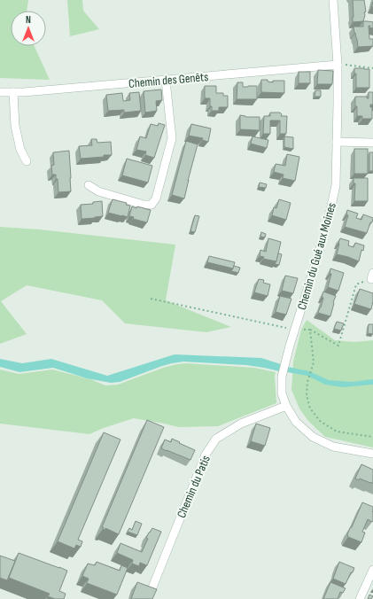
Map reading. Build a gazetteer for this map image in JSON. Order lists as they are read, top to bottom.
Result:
{
  "streets": {
    "street": ["Chemin des Genêts", "Chemin du Gué aux Moines", "Chemin du Patis"]
  },
  "crossings": [
    ["Chemin des Genêts", "Chemin du Gué aux Moines"],
    ["Chemin du Gué aux Moines", "Chemin du Patis"]
  ],
  "north": "top"
}
